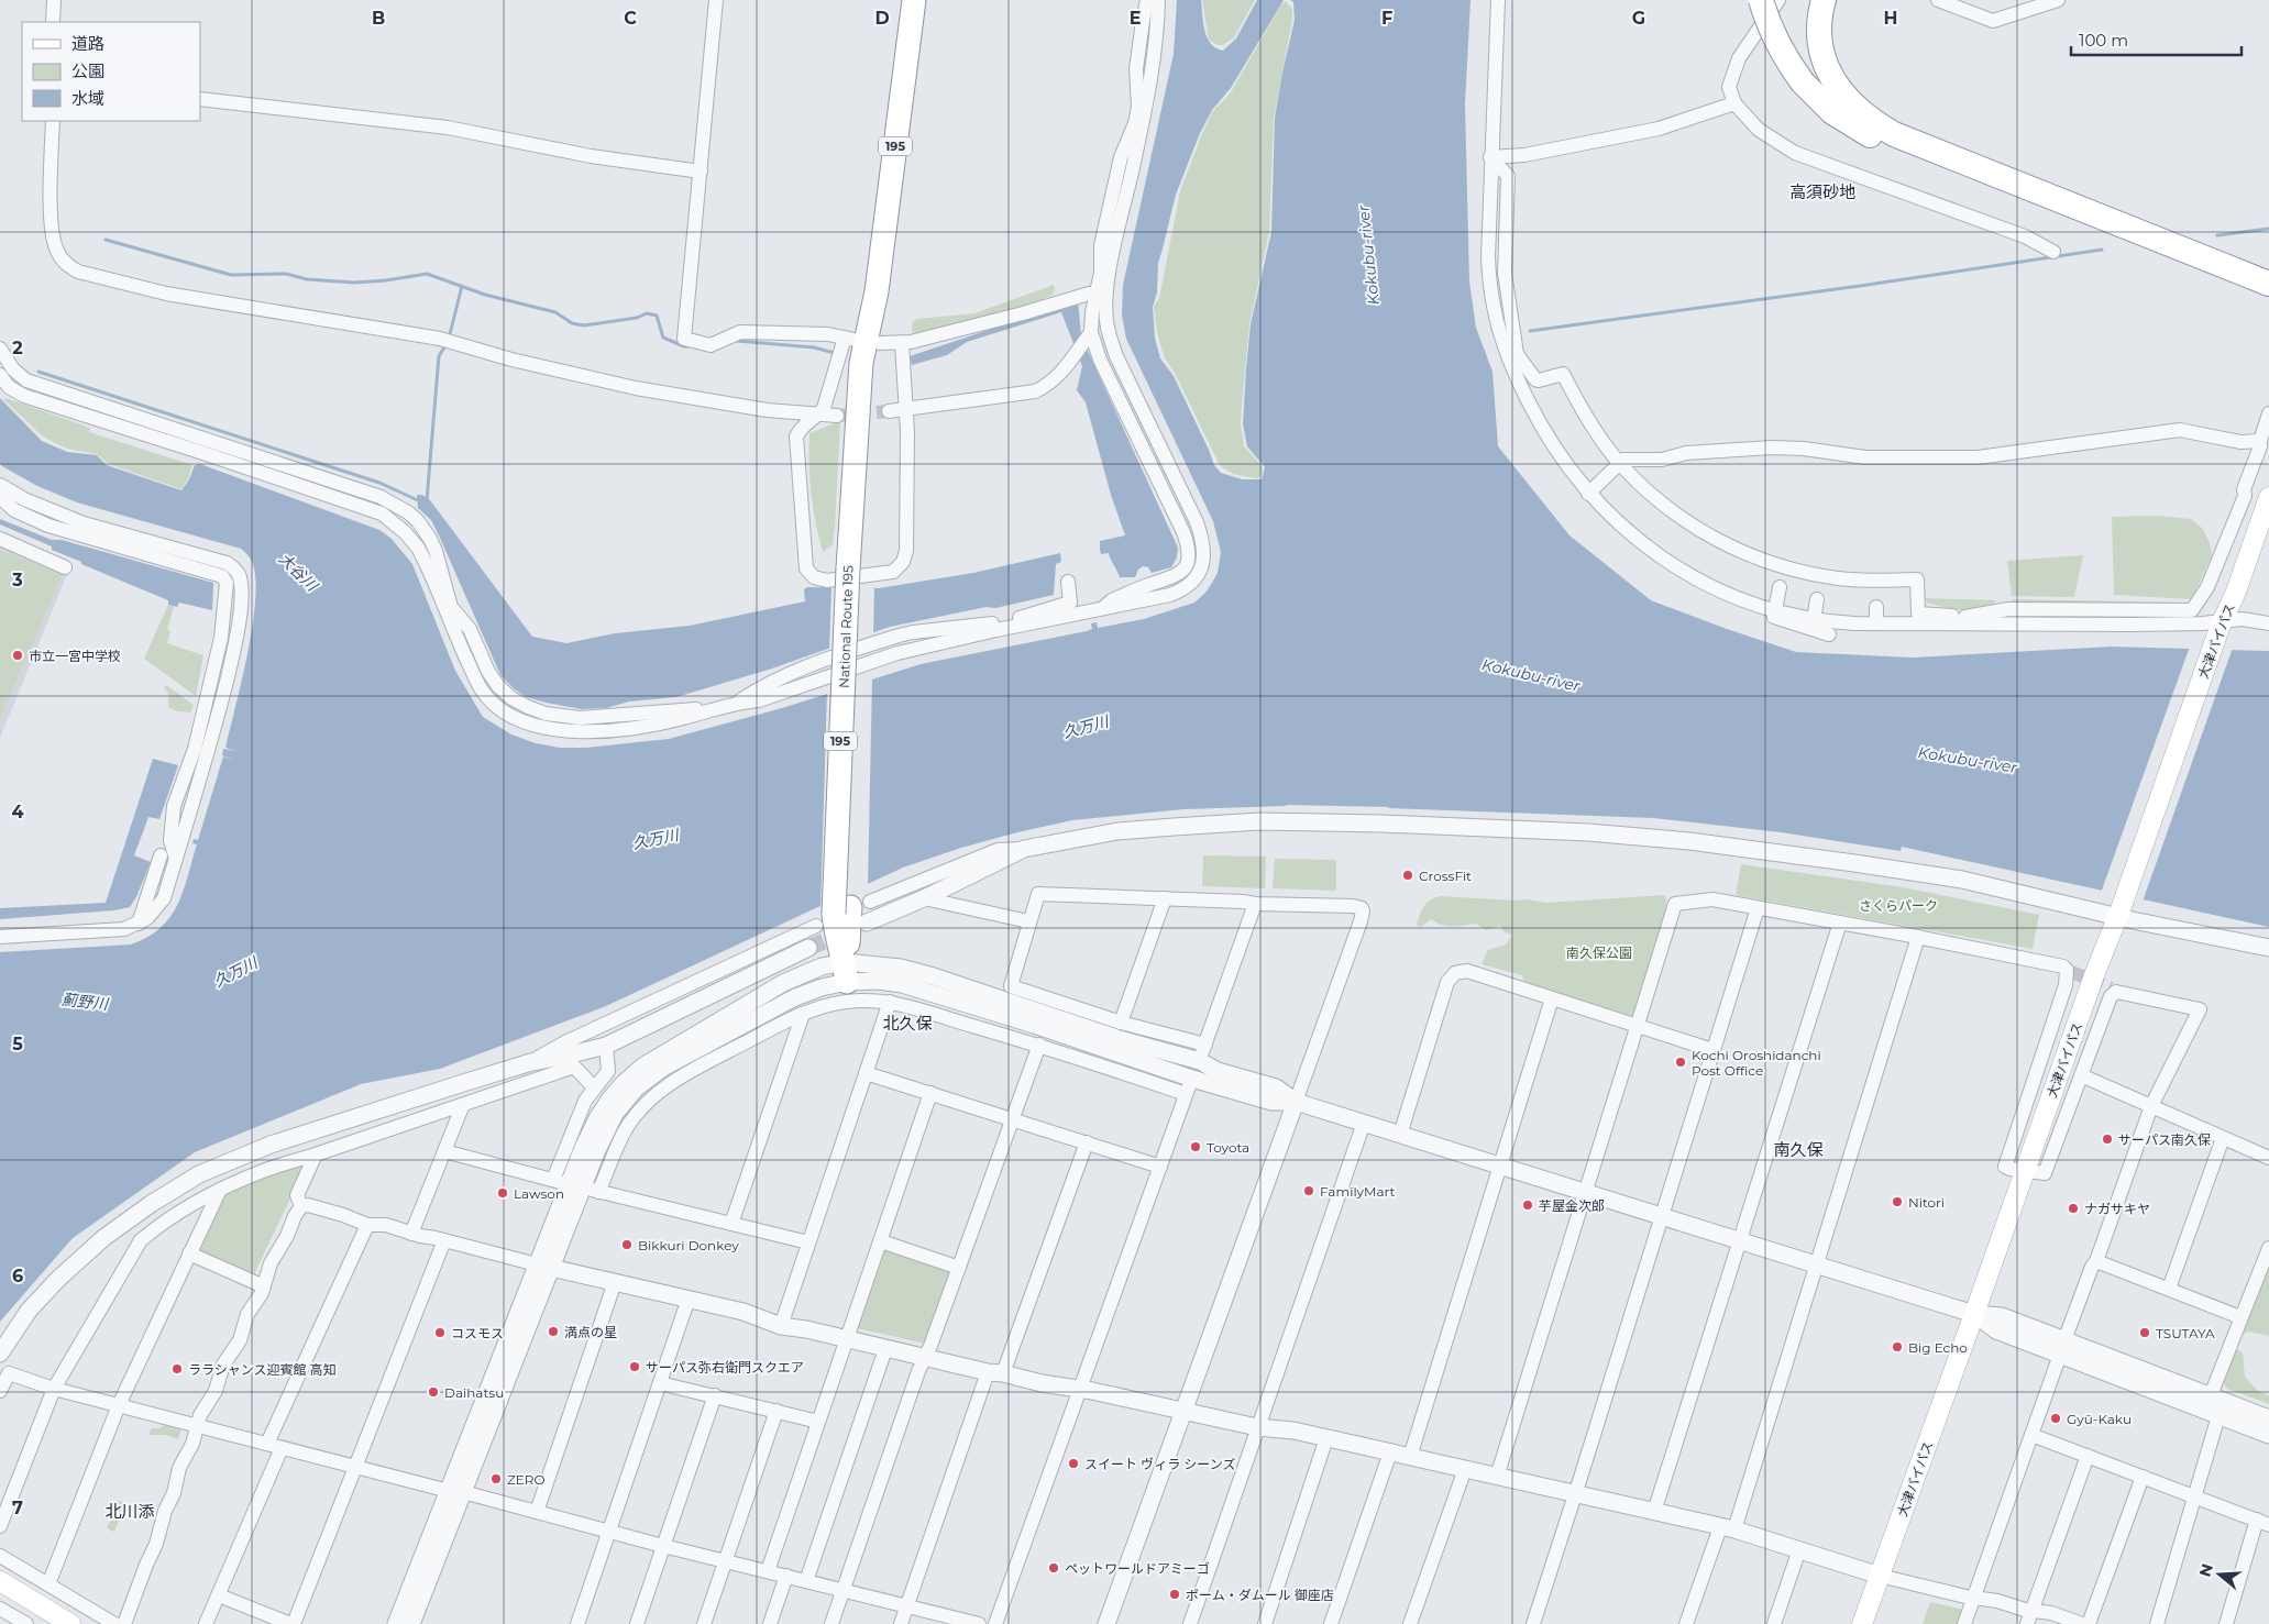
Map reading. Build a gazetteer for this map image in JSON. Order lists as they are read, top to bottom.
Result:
{
  "streets": {
    "highway": ["195", "National Route 195"],
    "main road": ["大津バイパス"]
  },
  "districts": [
    "高須砂地",
    "北久保",
    "南久保",
    "北川添"
  ],
  "water": [
    "Kokubu-river",
    "大谷川",
    "久万川",
    "薊野川"
  ],
  "parks": ["さくらパーク", "南久保公園"],
  "places": [
    "市立一宮中学校",
    "CrossFit",
    "Kochi Oroshidanchi Post Office",
    "サーパス南久保",
    "Toyota",
    "FamilyMart",
    "Lawson",
    "Nitori",
    "芋屋金次郎",
    "ナガサキヤ",
    "Bikkuri Donkey",
    "満点の星",
    "コスモス",
    "TSUTAYA",
    "Big Echo",
    "サーパス弥右衛門スクエア",
    "ララシャンス迎賓館 高知",
    "Daihatsu",
    "Gyū-Kaku",
    "スイート ヴィラ シーンズ",
    "ZERO",
    "ペットワールドアミーゴ",
    "ポーム・ダムール 御座店"
  ],
  "legend": ["道路", "公園", "水域"],
  "scale_bar": "100 m",
  "north": "left",
  "grid": {
    "columns": [
      "B",
      "C",
      "D",
      "E",
      "F",
      "G",
      "H"
    ],
    "rows": [
      "2",
      "3",
      "4",
      "5",
      "6",
      "7"
    ]
  }
}
